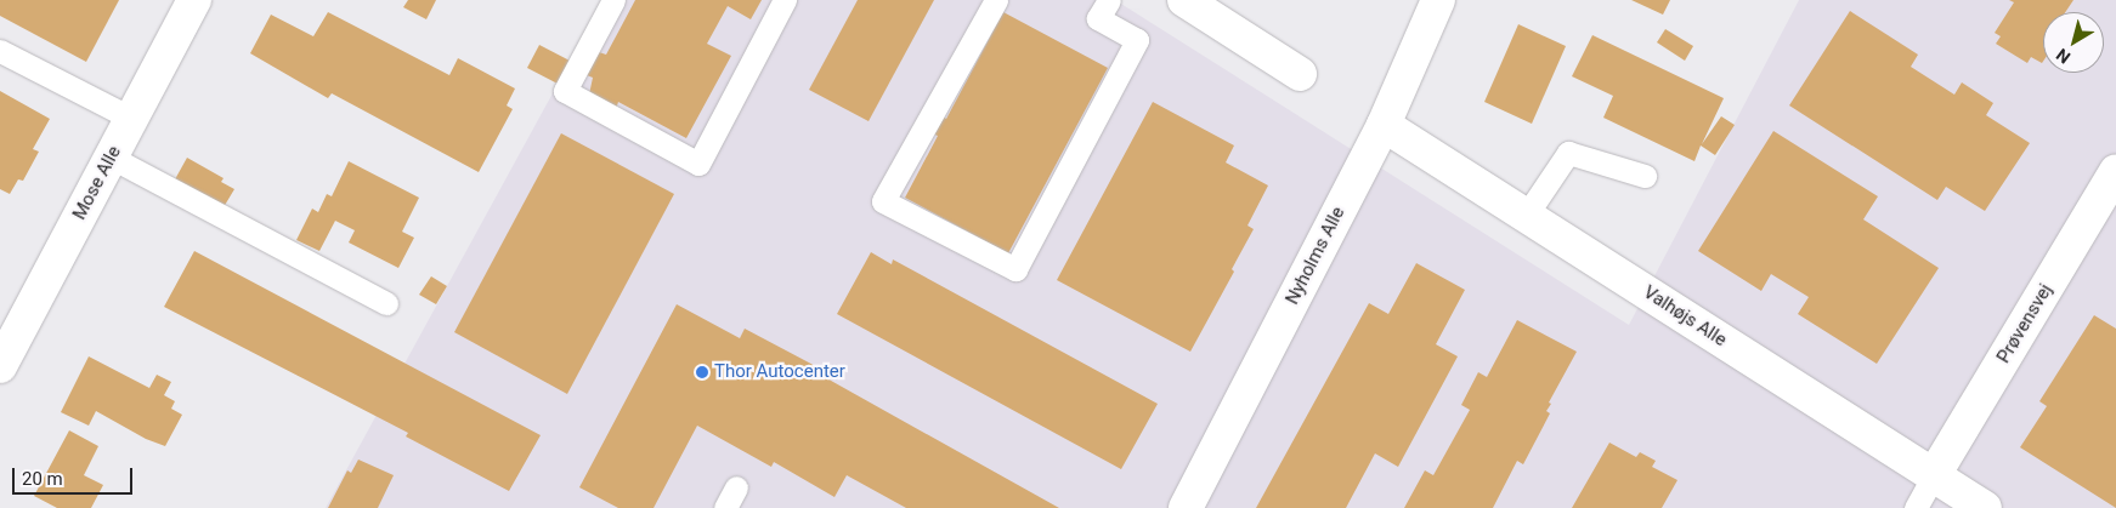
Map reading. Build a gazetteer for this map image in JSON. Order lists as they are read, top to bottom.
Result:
{
  "streets": {
    "street": [
      "Mose Alle",
      "Nyholms Alle",
      "Valhøjs Alle",
      "Prøvensvej"
    ]
  },
  "crossings": [
    ["Nyholms Alle", "Valhøjs Alle"],
    ["Valhøjs Alle", "Prøvensvej"]
  ],
  "places": ["Thor Autocenter"],
  "scale_bar": "20 m",
  "north": "bottom left"
}
